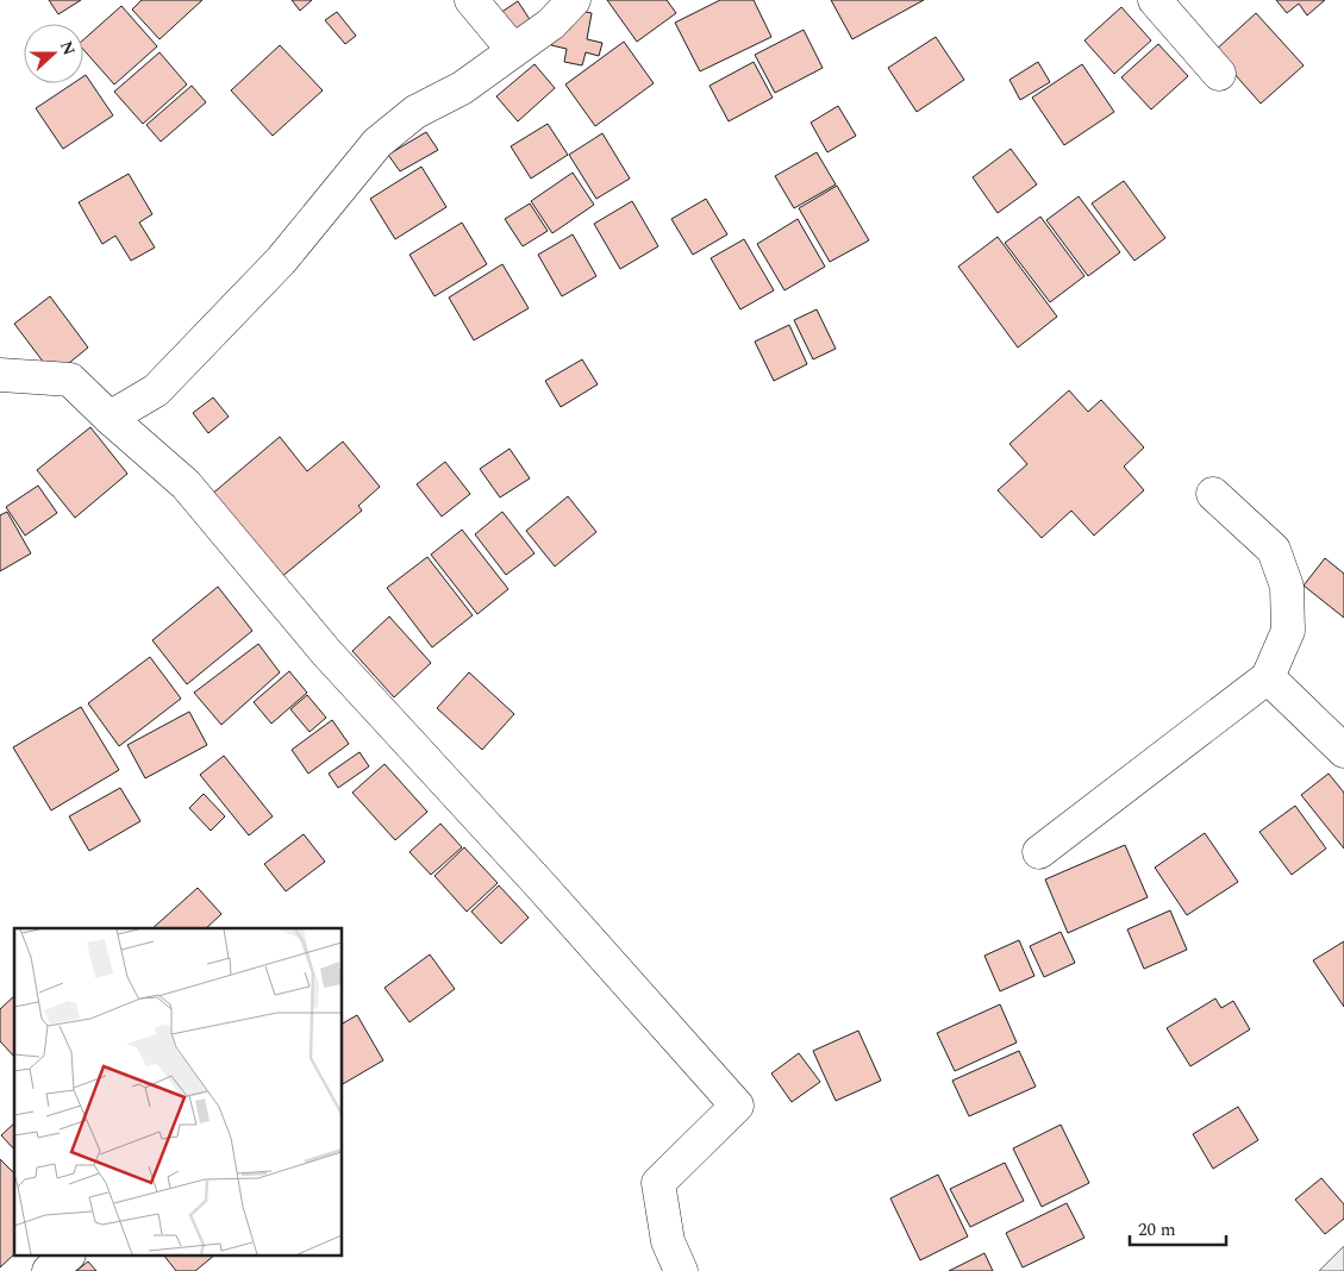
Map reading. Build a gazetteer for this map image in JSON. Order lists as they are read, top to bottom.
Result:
{
  "scale_bar": "20 m",
  "north": "right"
}
